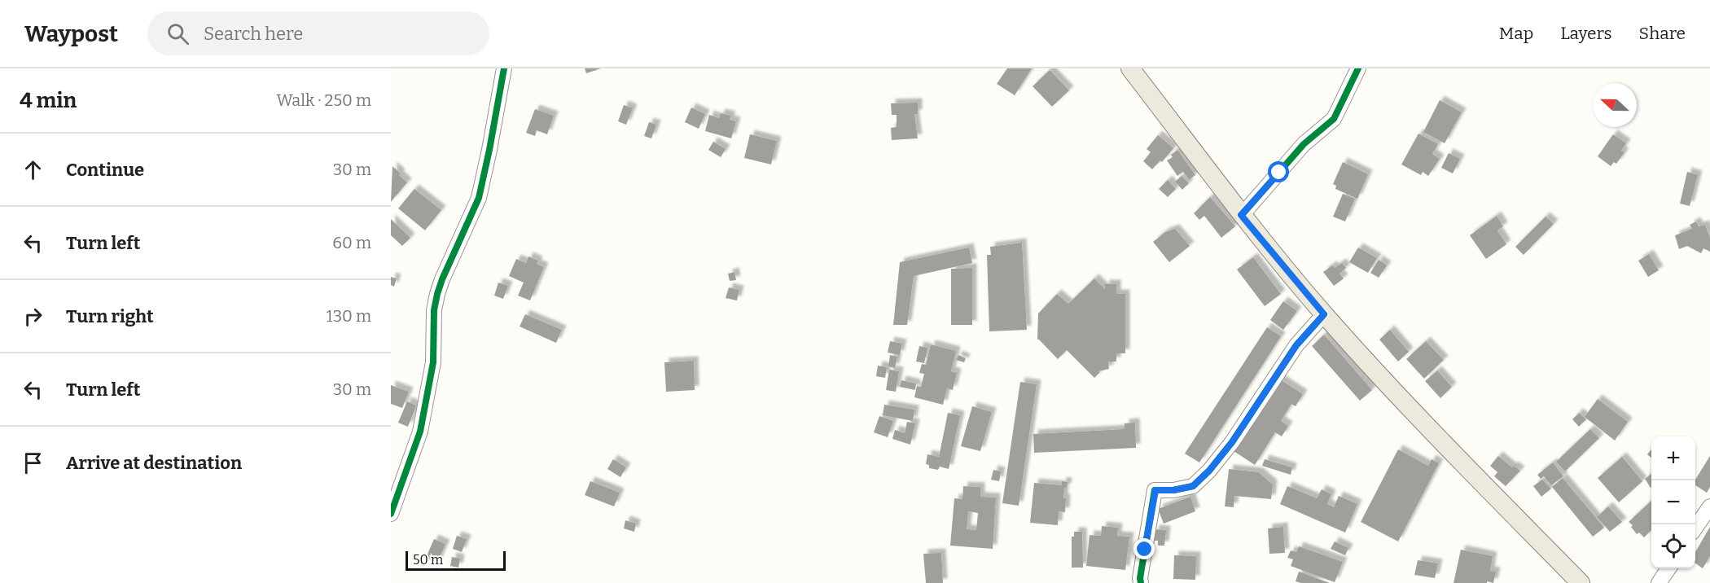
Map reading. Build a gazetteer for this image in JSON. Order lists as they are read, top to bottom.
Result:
{
  "scale_bar": "50 m",
  "north": "left",
  "page": {
    "header": "Waypost",
    "search": "Search here",
    "nav": ["Map", "Layers", "Share"],
    "heading": ["4 min", "Walk · 250 m"],
    "list": [
      ["Continue", "30 m"],
      ["Turn left", "60 m"],
      ["Turn right", "130 m"],
      ["Turn left", "30 m"],
      "Arrive at destination"
    ],
    "map_buttons": ["+", "−"],
    "scale": "50 m"
  }
}
